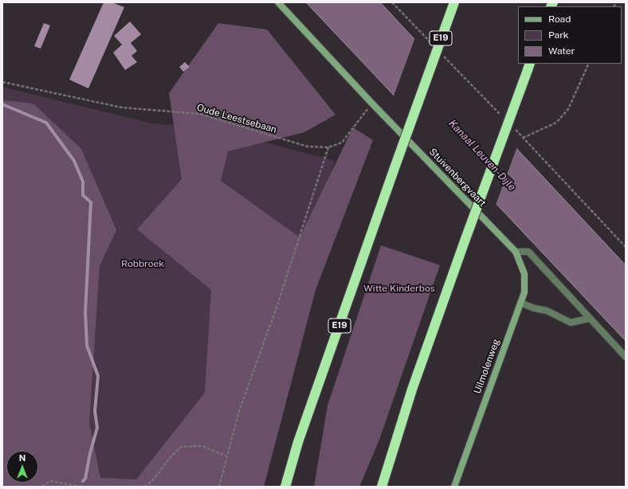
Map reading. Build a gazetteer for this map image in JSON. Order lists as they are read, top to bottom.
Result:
{
  "streets": {
    "highway": ["E19"],
    "main road": ["Stuivenbergvaart", "Uilmolenweg"],
    "path": ["Oude Leestsebaan"]
  },
  "crossings": [
    ["Oude Leestsebaan", "Stuivenbergvaart"],
    ["Stuivenbergvaart", "Uilmolenweg"]
  ],
  "water": ["Kanaal Leuven-Dijle"],
  "parks": ["Robbroek", "Witte Kinderbos"],
  "legend": ["Road", "Park", "Water"],
  "north": "top"
}
